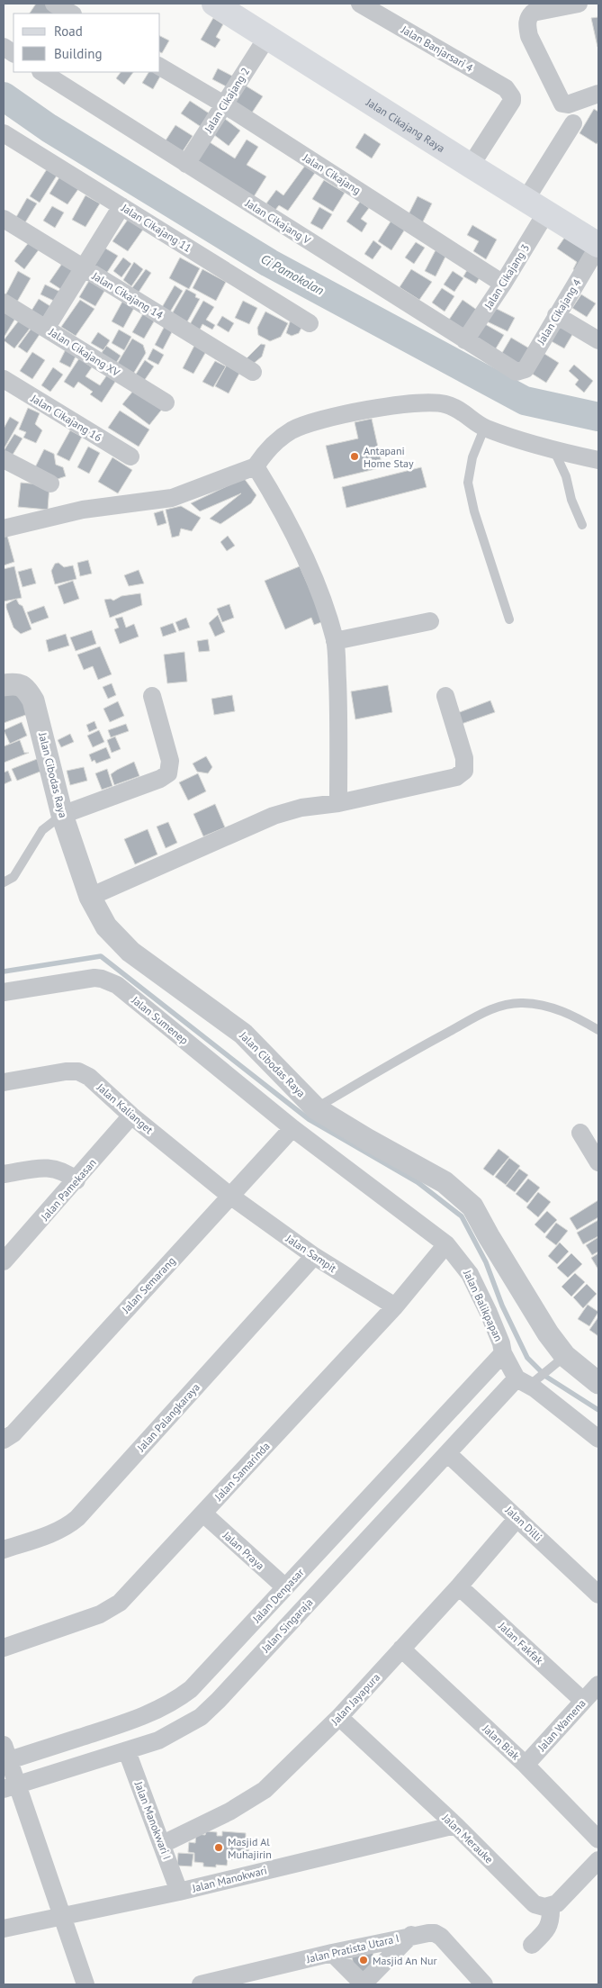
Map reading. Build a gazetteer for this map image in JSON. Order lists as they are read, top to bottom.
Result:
{
  "streets": {
    "main road": ["Jalan Cikajang Raya"],
    "street": [
      "Jalan Banjarsari 4",
      "Jalan Cikajang 2",
      "Jalan Cikajang",
      "Jalan Cikajang V",
      "Jalan Cikajang 11",
      "Jalan Cikajang 3",
      "Jalan Cikajang 14",
      "Jalan Cikajang 4",
      "Jalan Cikajang XV",
      "Jalan Cikajang 16",
      "Jalan Cibodas Raya",
      "Jalan Sumenep",
      "Jalan Kalianget",
      "Jalan Pamekasan",
      "Jalan Sampit",
      "Jalan Semarang",
      "Jalan Balikpapan",
      "Jalan Palangkaraya",
      "Jalan Samarinda",
      "Jalan Dilli",
      "Jalan Praya",
      "Jalan Denpasar",
      "Jalan Singaraja",
      "Jalan Fakfak",
      "Jalan Jayapura",
      "Jalan Wamena",
      "Jalan Biak",
      "Jalan Manokwari I",
      "Jalan Merauke",
      "Jalan Manokwari",
      "Jalan Pratista Utara I"
    ]
  },
  "crossings": [
    ["Jalan Banjarsari 4", "Jalan Cikajang Raya"],
    ["Jalan Cikajang 2", "Jalan Cikajang Raya"],
    ["Jalan Cikajang 2", "Jalan Cikajang"],
    ["Jalan Cikajang 2", "Jalan Cikajang V"],
    ["Jalan Cikajang Raya", "Jalan Cikajang 3"],
    ["Jalan Cikajang Raya", "Jalan Cikajang 4"],
    ["Jalan Cikajang", "Jalan Cikajang 3"],
    ["Jalan Cikajang V", "Jalan Cikajang 3"],
    ["Jalan Cikajang V", "Jalan Cikajang 4"],
    ["Jalan Sumenep", "Jalan Semarang"],
    ["Jalan Sumenep", "Jalan Balikpapan"],
    ["Jalan Kalianget", "Jalan Pamekasan"],
    ["Jalan Kalianget", "Jalan Sampit"],
    ["Jalan Kalianget", "Jalan Semarang"],
    ["Jalan Sampit", "Jalan Semarang"],
    ["Jalan Sampit", "Jalan Palangkaraya"],
    ["Jalan Sampit", "Jalan Samarinda"],
    ["Jalan Semarang", "Jalan Balikpapan"],
    ["Jalan Balikpapan", "Jalan Samarinda"],
    ["Jalan Balikpapan", "Jalan Denpasar"],
    ["Jalan Balikpapan", "Jalan Singaraja"],
    ["Jalan Samarinda", "Jalan Praya"],
    ["Jalan Dilli", "Jalan Singaraja"],
    ["Jalan Dilli", "Jalan Jayapura"],
    ["Jalan Praya", "Jalan Denpasar"],
    ["Jalan Denpasar", "Jalan Singaraja"],
    ["Jalan Singaraja", "Jalan Manokwari I"],
    ["Jalan Fakfak", "Jalan Jayapura"],
    ["Jalan Fakfak", "Jalan Wamena"],
    ["Jalan Jayapura", "Jalan Biak"],
    ["Jalan Jayapura", "Jalan Manokwari I"],
    ["Jalan Jayapura", "Jalan Merauke"],
    ["Jalan Wamena", "Jalan Biak"],
    ["Jalan Manokwari I", "Jalan Manokwari"],
    ["Jalan Merauke", "Jalan Manokwari"]
  ],
  "water": ["Ci Pamokolan"],
  "places": ["Antapani Home Stay", "Masjid Al Muhajirin", "Masjid An Nur"],
  "legend": ["Road", "Building"]
}
